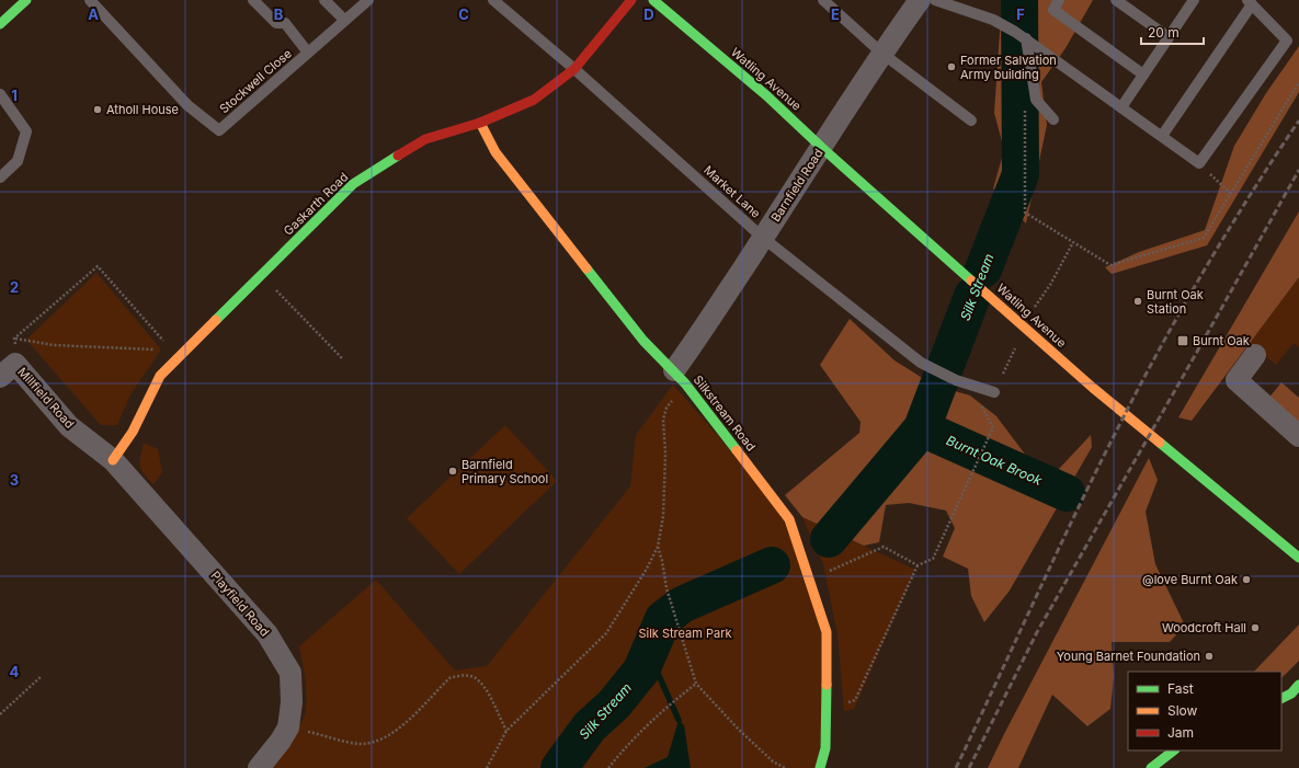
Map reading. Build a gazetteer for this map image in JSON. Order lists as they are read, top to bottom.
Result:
{
  "streets": {
    "street": [
      "Watling Avenue",
      "Barnfield Road",
      "Gaskarth Road",
      "Millfield Road",
      "Silkstream Road",
      "Playfield Road"
    ],
    "lane": ["Stockwell Close", "Market Lane"]
  },
  "crossings": [
    ["Watling Avenue", "Barnfield Road"],
    ["Barnfield Road", "Market Lane"],
    ["Barnfield Road", "Silkstream Road"],
    ["Market Lane", "Gaskarth Road"],
    ["Gaskarth Road", "Millfield Road"],
    ["Gaskarth Road", "Silkstream Road"],
    ["Gaskarth Road", "Playfield Road"],
    ["Millfield Road", "Playfield Road"]
  ],
  "water": ["Silk Stream", "Burnt Oak Brook"],
  "parks": ["Silk Stream Park"],
  "places": {
    "other": [
      "Former Salvation Army building",
      "Atholl House",
      "Burnt Oak Station",
      "Barnfield Primary School",
      "@love Burnt Oak",
      "Woodcroft Hall",
      "Young Barnet Foundation"
    ],
    "transit": ["Burnt Oak"]
  },
  "legend": ["Fast", "Slow", "Jam"],
  "scale_bar": "20 m",
  "grid": {
    "columns": [
      "A",
      "B",
      "C",
      "D",
      "E",
      "F"
    ],
    "rows": [
      "1",
      "2",
      "3",
      "4"
    ]
  }
}
